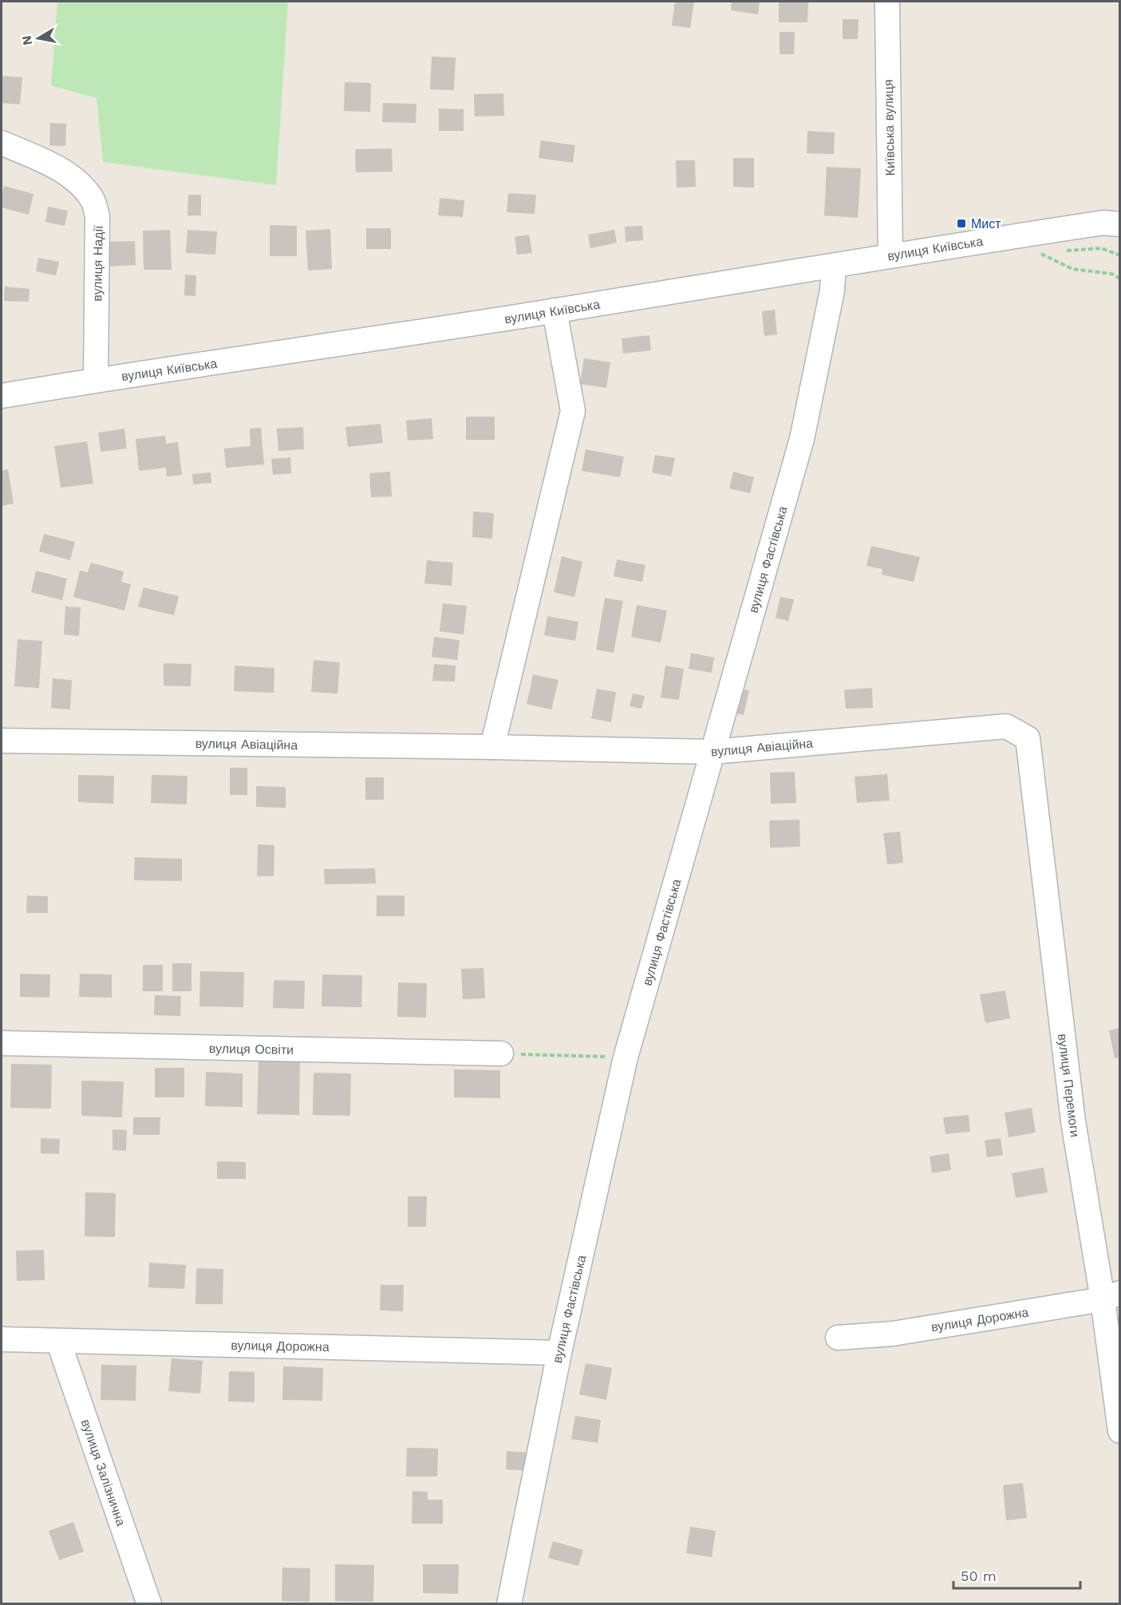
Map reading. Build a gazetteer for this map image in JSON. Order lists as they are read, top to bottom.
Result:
{
  "streets": {
    "street": [
      "Київська вулиця",
      "вулиця Київська",
      "вулиця Надії",
      "вулиця Фастівська",
      "вулиця Авіаційна",
      "вулиця Освіти",
      "вулиця Перемоги",
      "вулиця Дорожна",
      "вулиця Залізнична"
    ]
  },
  "crossings": [
    ["Київська вулиця", "вулиця Київська"],
    ["вулиця Київська", "вулиця Надії"],
    ["вулиця Київська", "вулиця Фастівська"],
    ["вулиця Фастівська", "вулиця Авіаційна"],
    ["вулиця Фастівська", "вулиця Дорожна"],
    ["вулиця Авіаційна", "вулиця Перемоги"],
    ["вулиця Перемоги", "вулиця Дорожна"],
    ["вулиця Дорожна", "вулиця Залізнична"]
  ],
  "places": {
    "transit": ["Мист"]
  },
  "scale_bar": "50 m",
  "north": "left"
}
